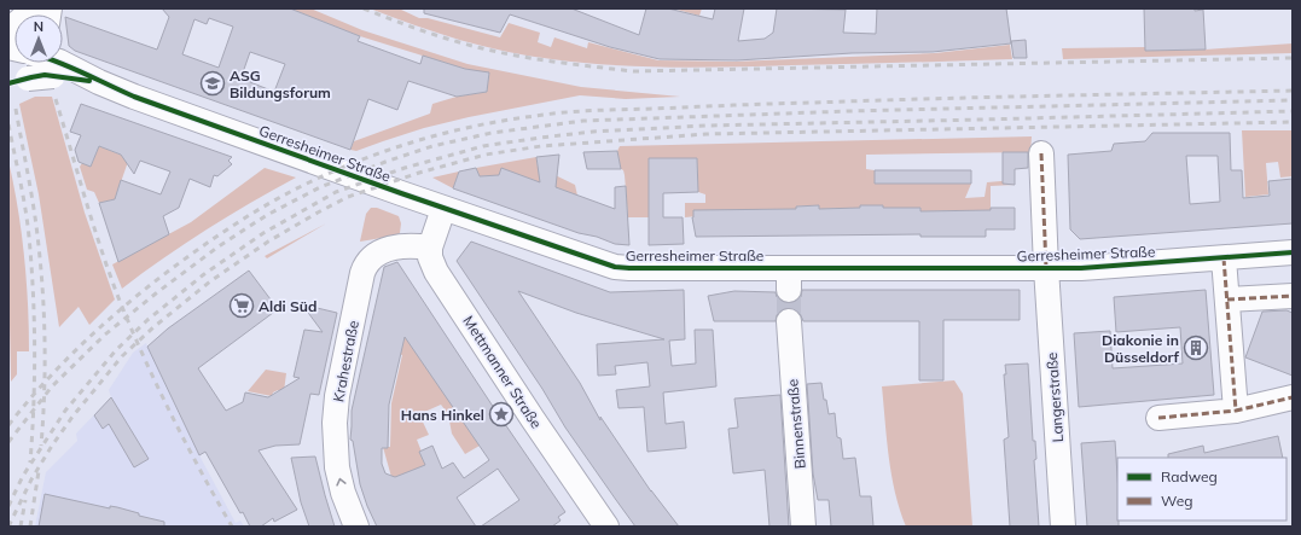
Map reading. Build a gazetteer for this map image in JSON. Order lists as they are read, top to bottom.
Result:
{
  "streets": {
    "street": [
      "Gerresheimer Straße",
      "Krahestraße",
      "Mettmanner Straße",
      "Langerstraße",
      "Binnenstraße"
    ]
  },
  "crossings": [
    ["Gerresheimer Straße", "Langerstraße"],
    ["Krahestraße", "Mettmanner Straße"]
  ],
  "one_way": ["Krahestraße"],
  "places": {
    "school or university": ["ASG Bildungsforum"],
    "supermarket": ["Aldi Süd"],
    "building": ["Diakonie in Düsseldorf"],
    "place": ["Hans Hinkel"]
  },
  "legend": ["Radweg", "Weg"],
  "north": "top"
}
